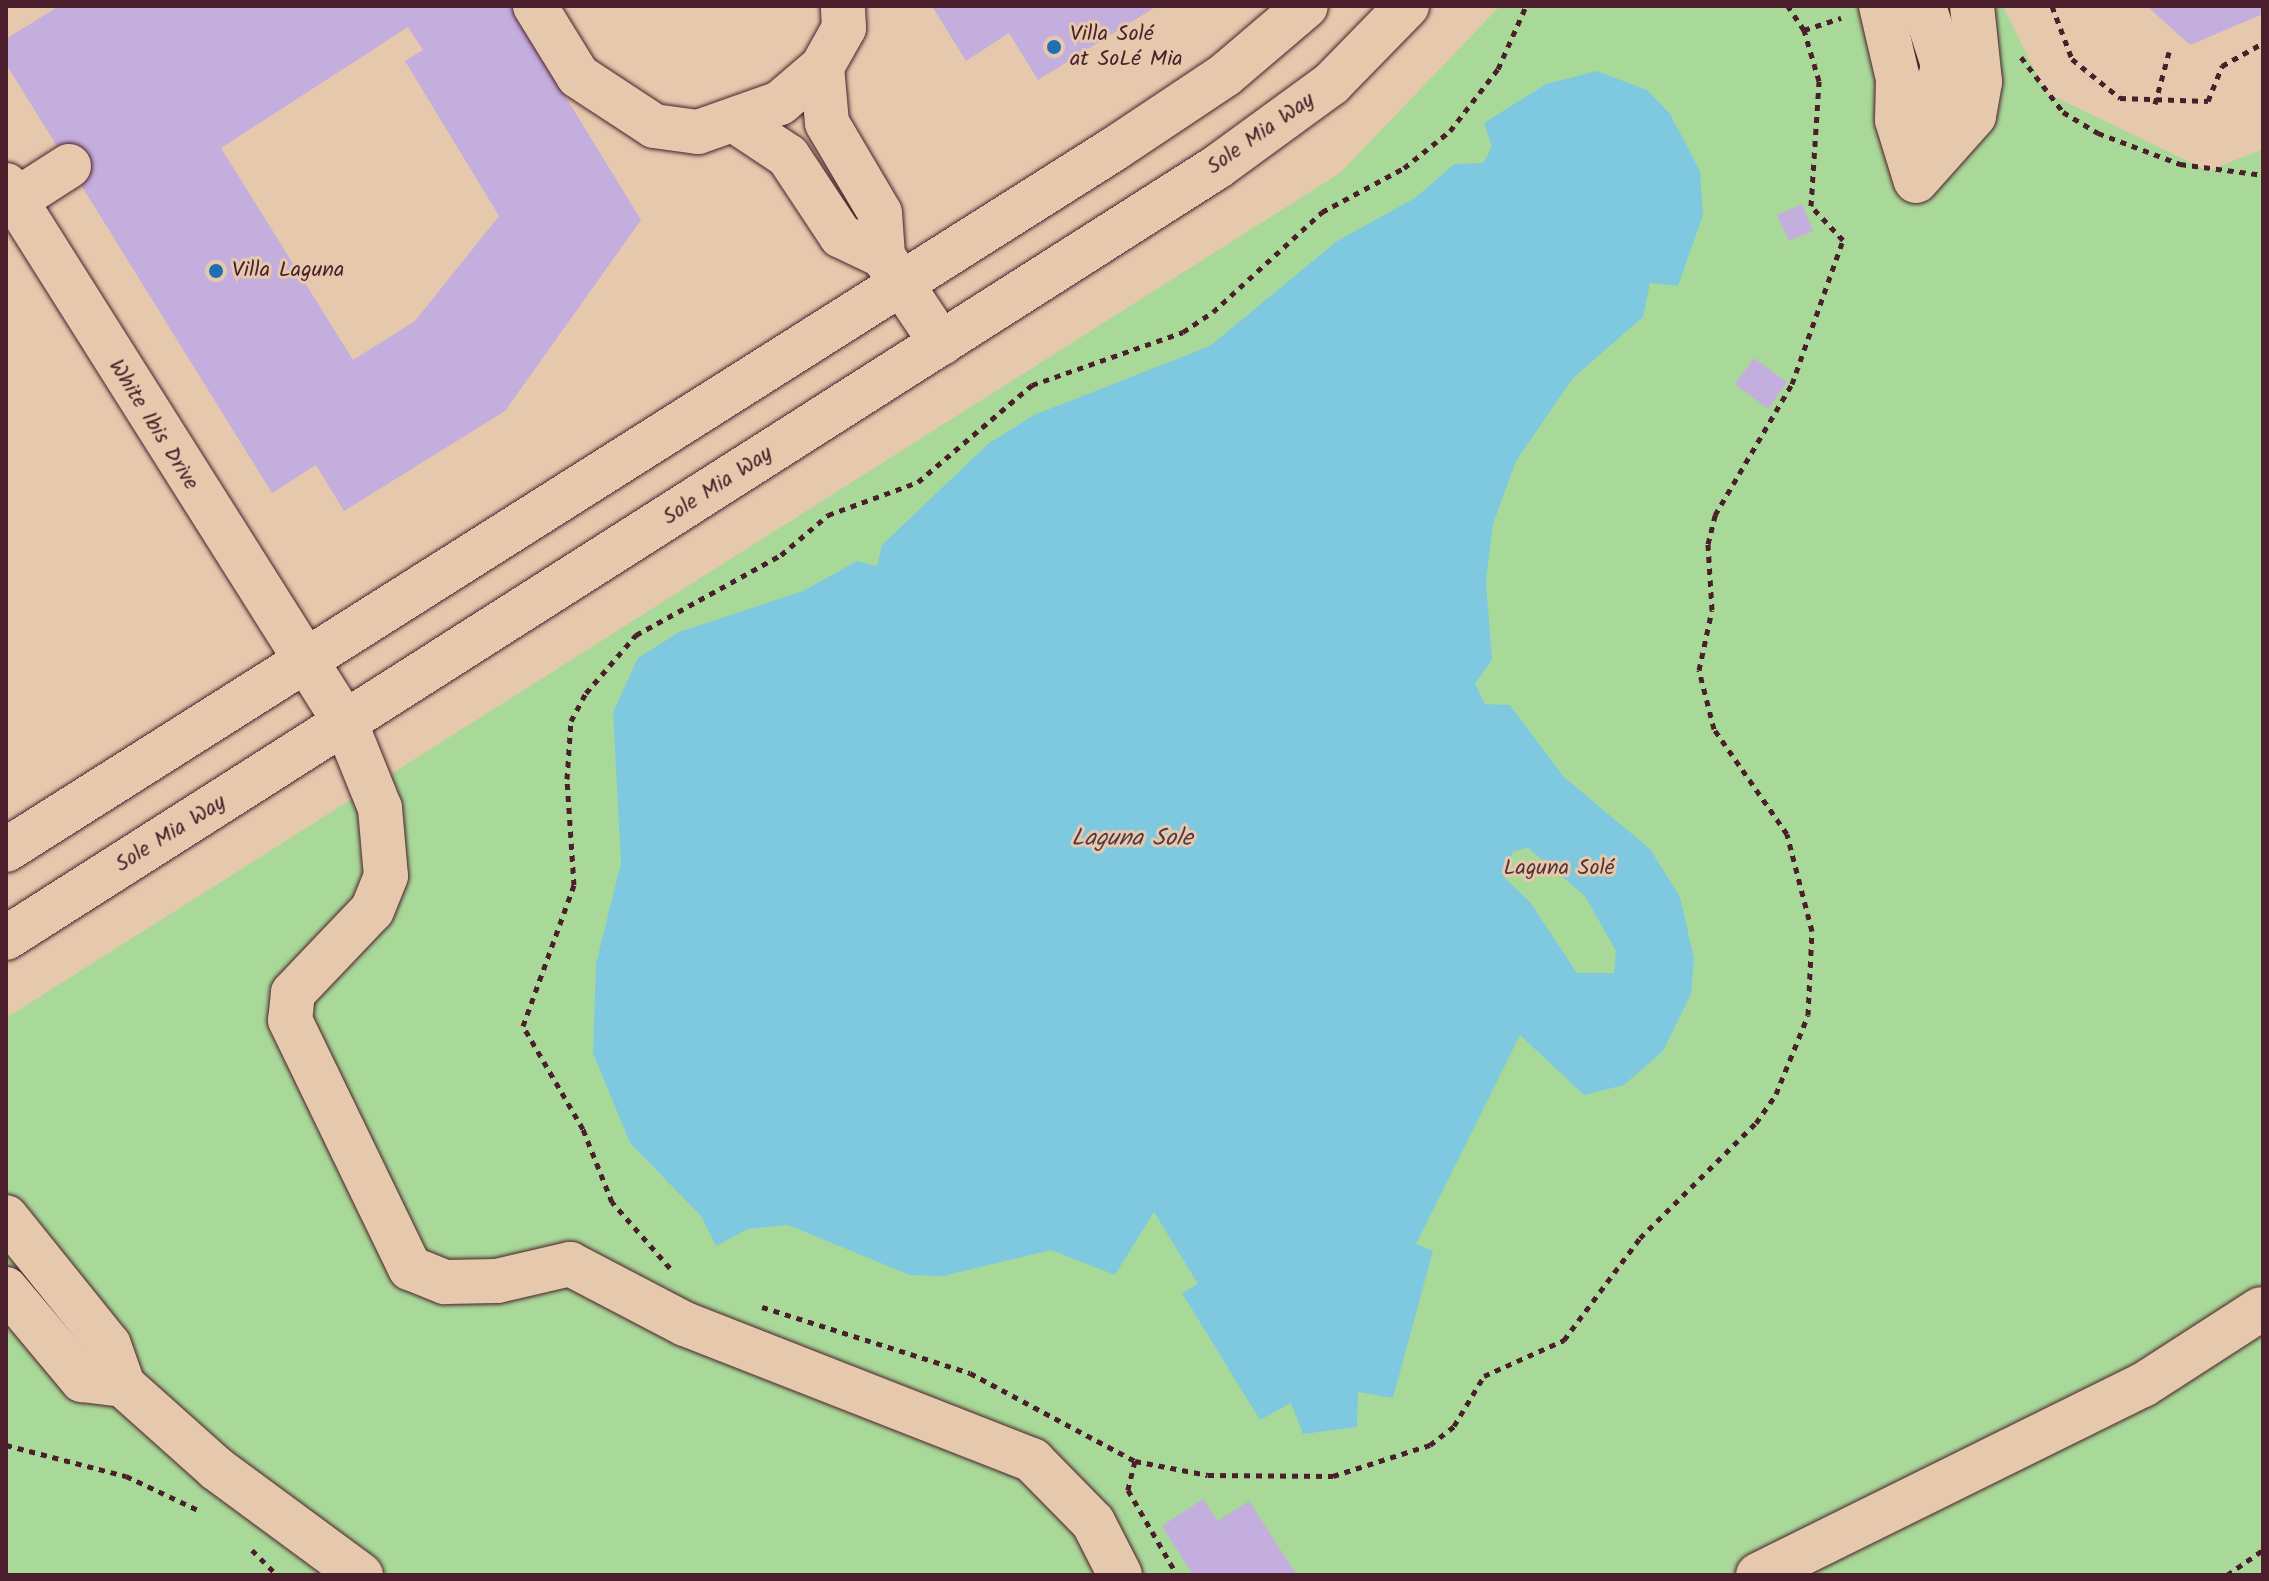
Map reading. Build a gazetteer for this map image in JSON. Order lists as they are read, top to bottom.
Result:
{
  "streets": {
    "street": ["Sole Mia Way", "White Ibis Drive"]
  },
  "crossings": [
    ["Sole Mia Way", "White Ibis Drive"]
  ],
  "water": ["Laguna Sole"],
  "parks": ["Laguna Solé"],
  "places": ["Villa Solé at SoLé Mia", "Villa Laguna"]
}
